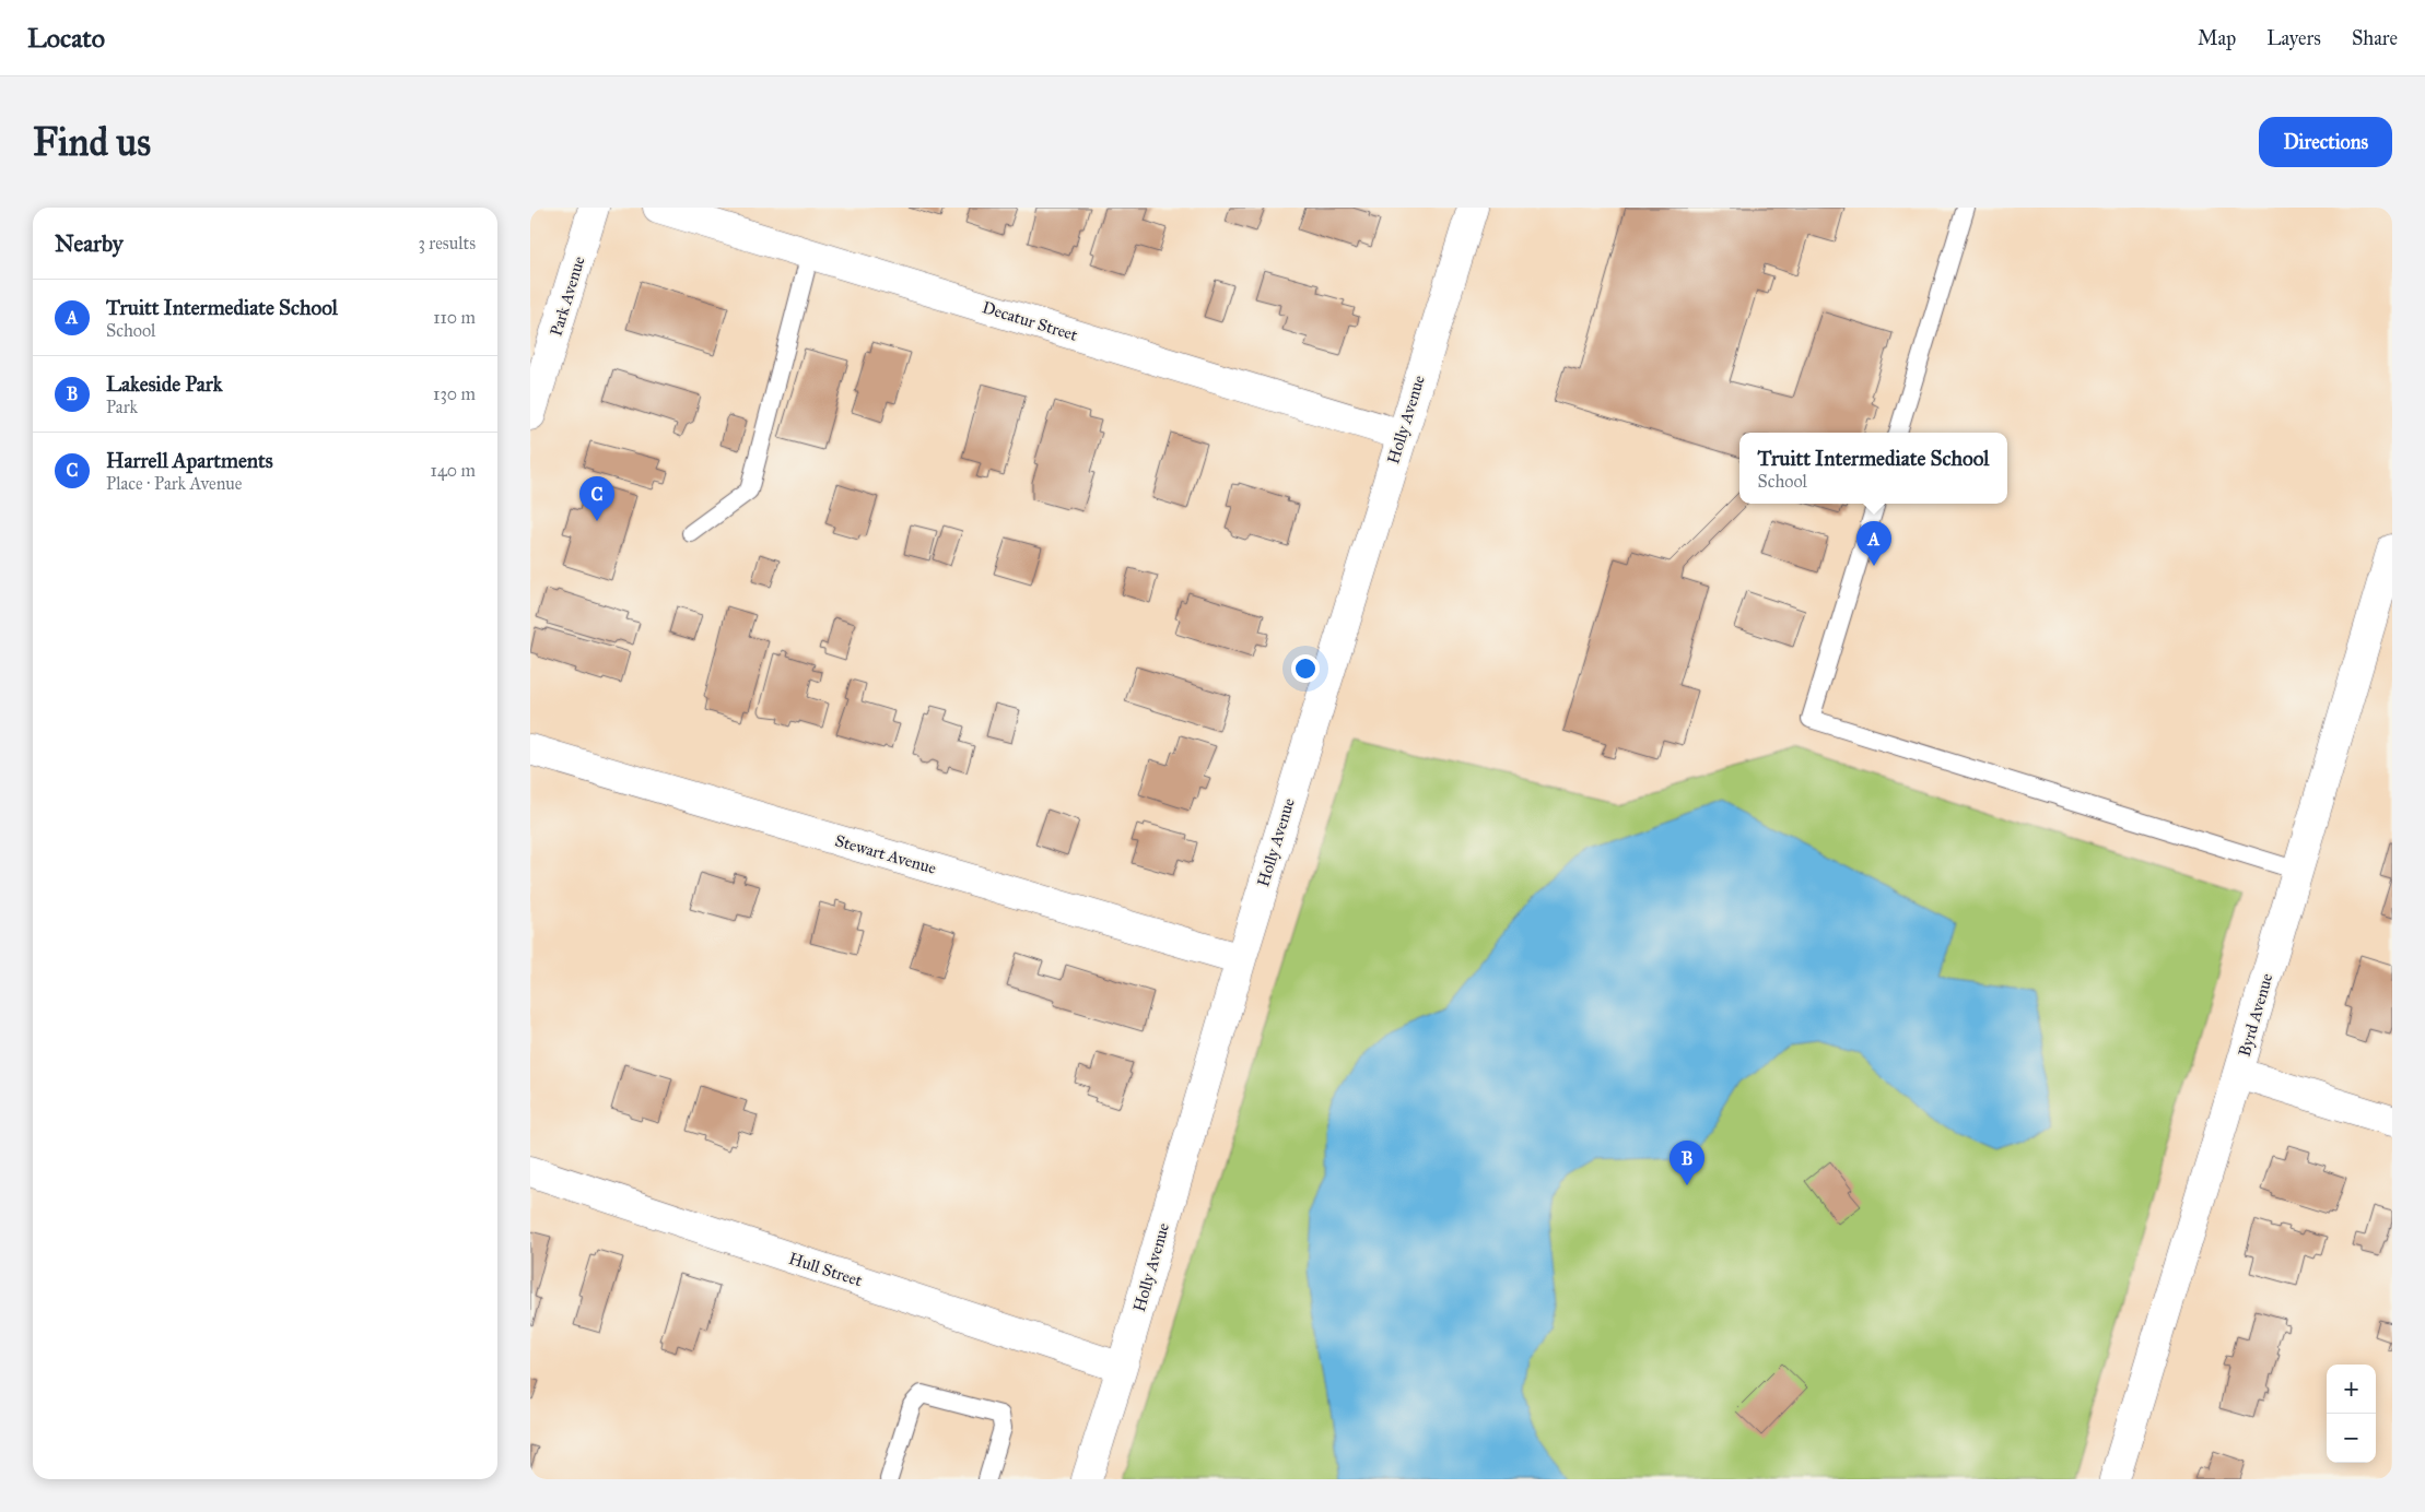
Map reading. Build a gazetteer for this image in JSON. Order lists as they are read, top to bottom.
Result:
{
  "streets": {
    "street": [
      "Park Avenue",
      "Decatur Street",
      "Holly Avenue",
      "Stewart Avenue",
      "Byrd Avenue",
      "Hull Street"
    ]
  },
  "crossings": [
    ["Decatur Street", "Holly Avenue"],
    ["Holly Avenue", "Stewart Avenue"],
    ["Holly Avenue", "Hull Street"]
  ],
  "page": {
    "header": "Locato",
    "nav": ["Map", "Layers", "Share"],
    "buttons": "Directions",
    "title": "Find us",
    "heading": ["Nearby", "3 results"],
    "list": [
      {
        "mark": "A",
        "name": "Truitt Intermediate School",
        "note": "School",
        "value": "110 m"
      },
      {
        "mark": "B",
        "name": "Lakeside Park",
        "note": "Park",
        "value": "130 m"
      },
      {
        "mark": "C",
        "name": "Harrell Apartments",
        "note": "Place · Park Avenue",
        "value": "140 m"
      }
    ],
    "popup": ["Truitt Intermediate School", "School"],
    "pins": ["C", "A", "B"],
    "map_buttons": ["+", "−"]
  }
}
